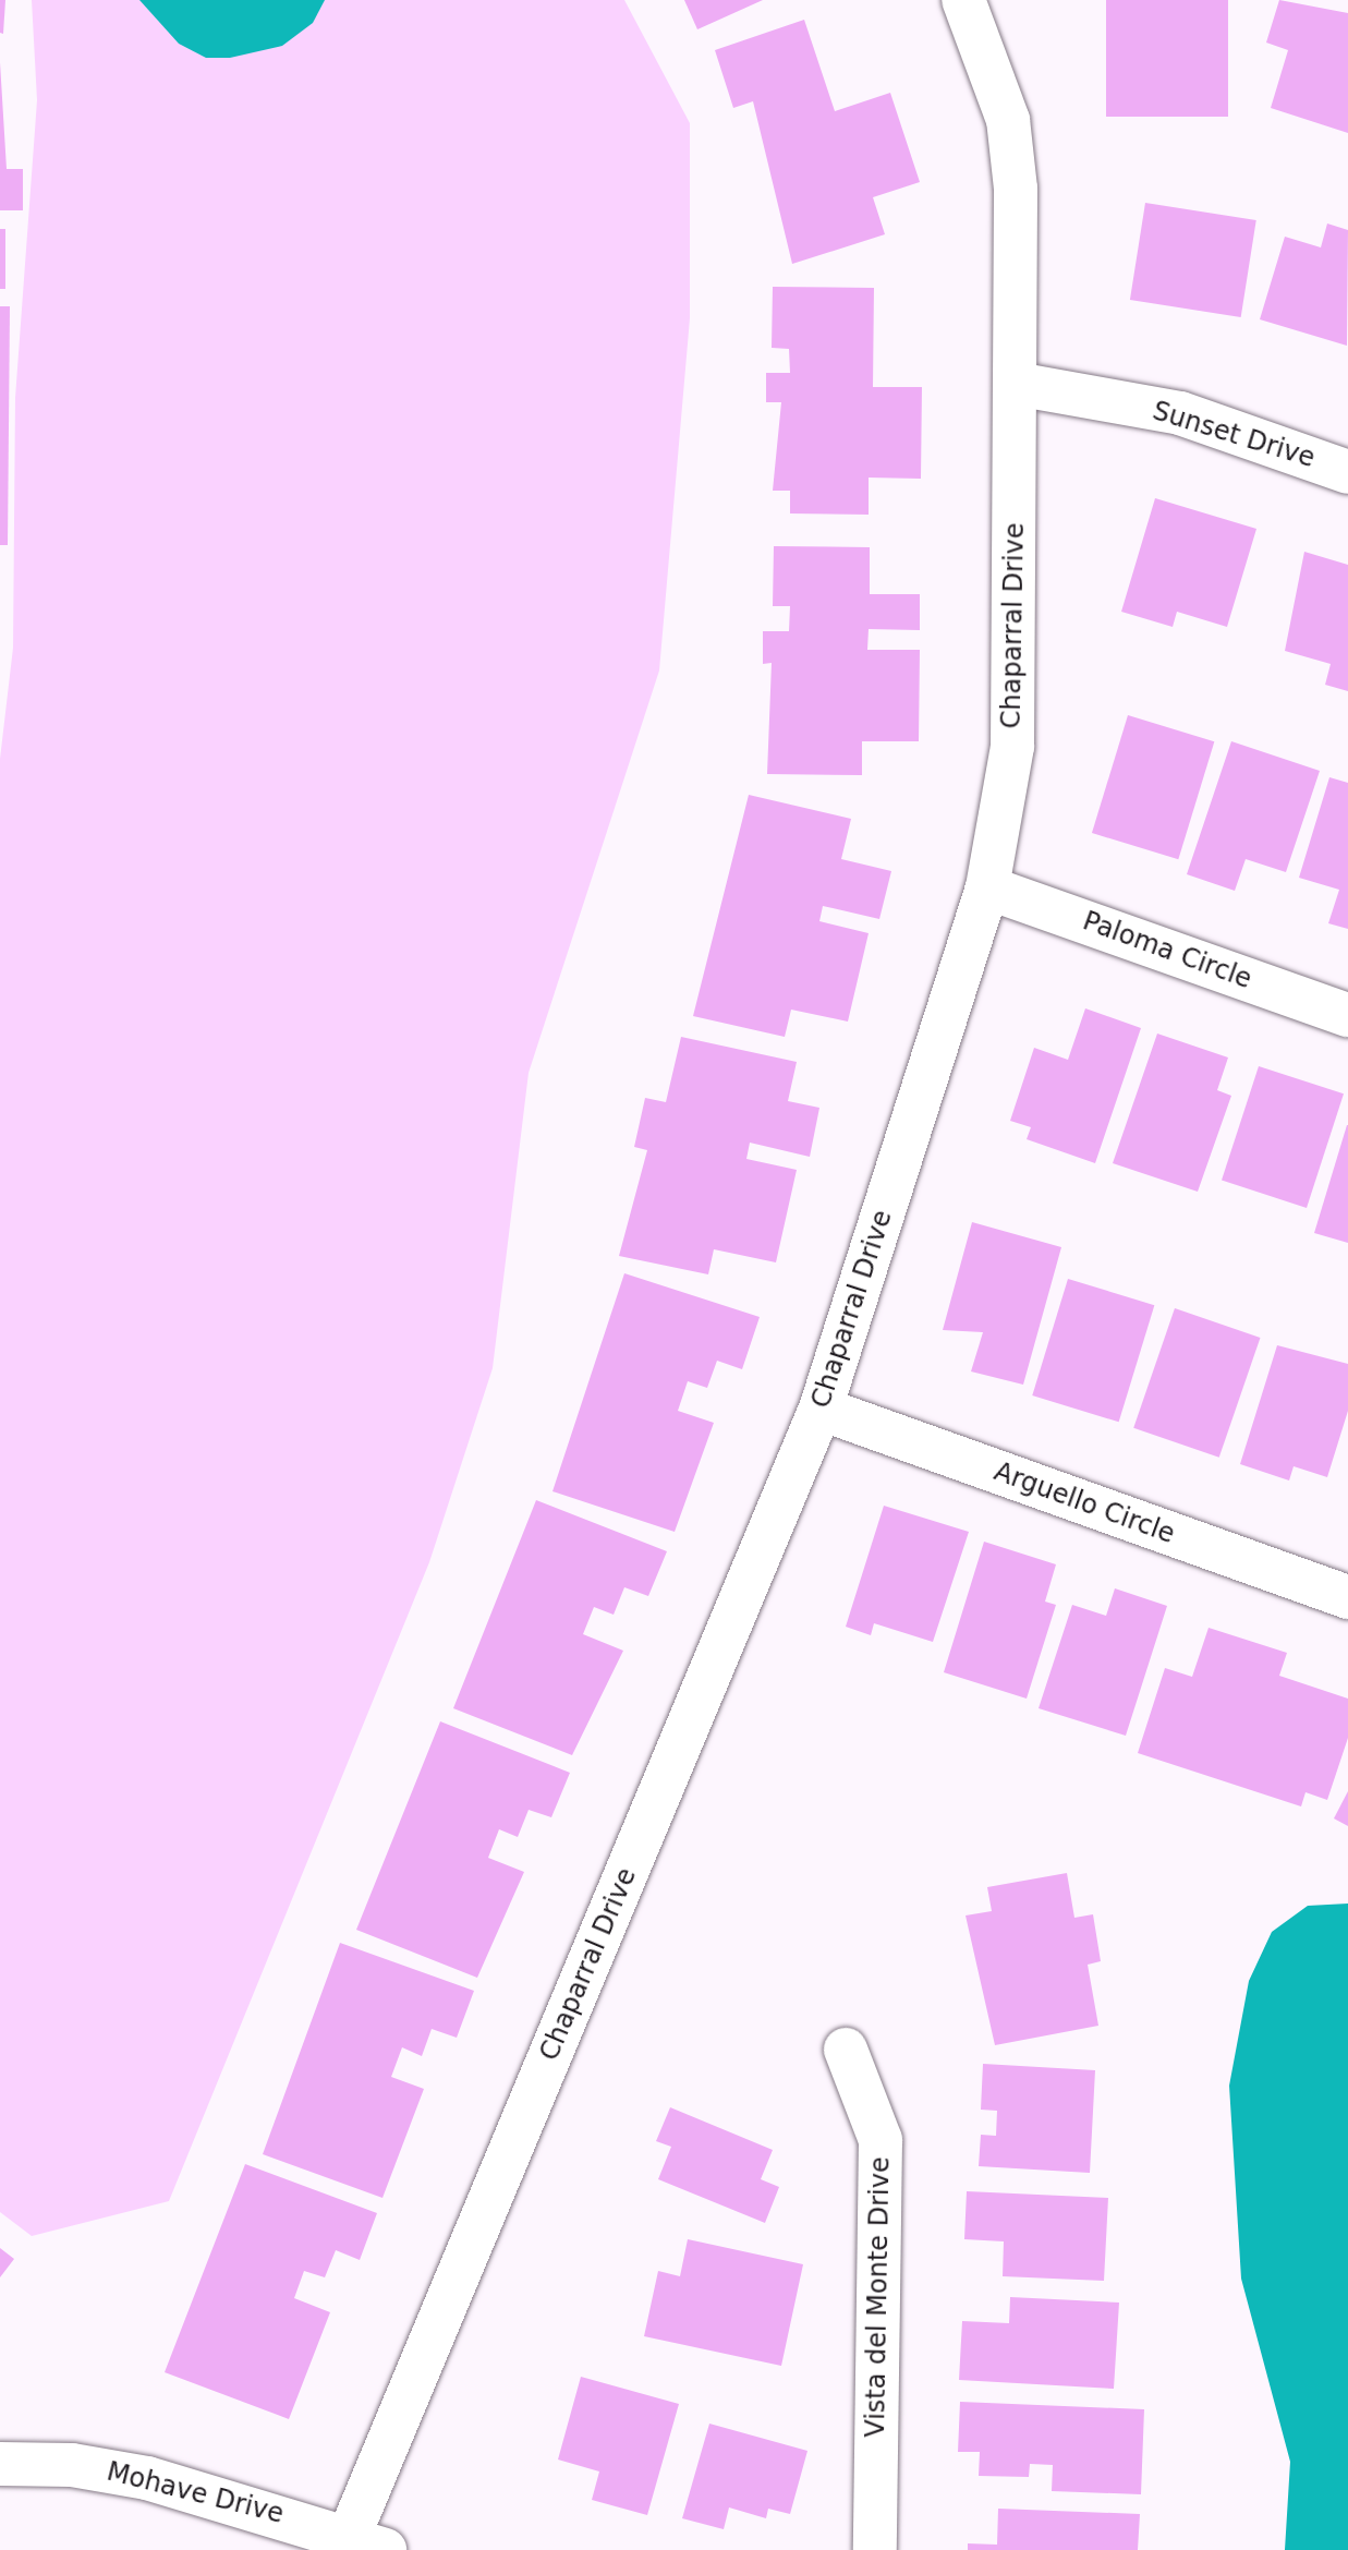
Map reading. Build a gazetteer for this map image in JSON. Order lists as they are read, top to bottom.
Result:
{
  "streets": {
    "street": [
      "Sunset Drive",
      "Chaparral Drive",
      "Paloma Circle",
      "Arguello Circle",
      "Vista del Monte Drive",
      "Mohave Drive"
    ]
  },
  "crossings": [
    ["Sunset Drive", "Chaparral Drive"],
    ["Chaparral Drive", "Paloma Circle"],
    ["Chaparral Drive", "Arguello Circle"],
    ["Chaparral Drive", "Mohave Drive"]
  ]
}
